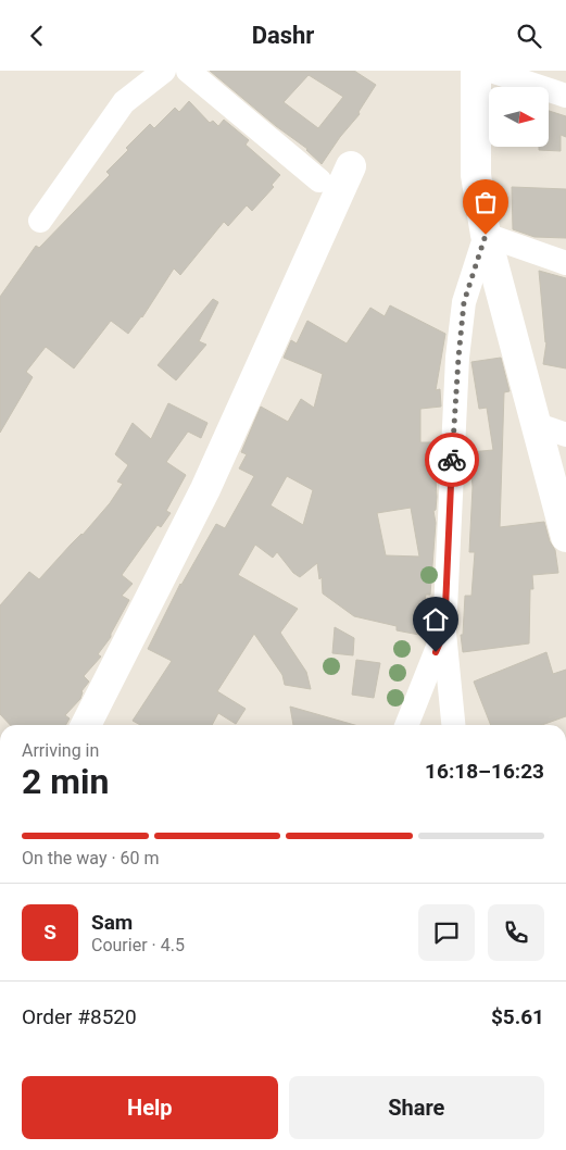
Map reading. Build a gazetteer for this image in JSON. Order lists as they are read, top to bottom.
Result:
{
  "north": "right",
  "page": {
    "header": "Dashr",
    "heading": ["2 min", "Arriving in", "16:18–16:23"],
    "panel": [
      "Sam",
      "Courier · 4.5",
      "Order #8520",
      "$5.61"
    ],
    "bar": "On the way · 60 m",
    "round": "S",
    "buttons": ["Help", "Share"]
  }
}
